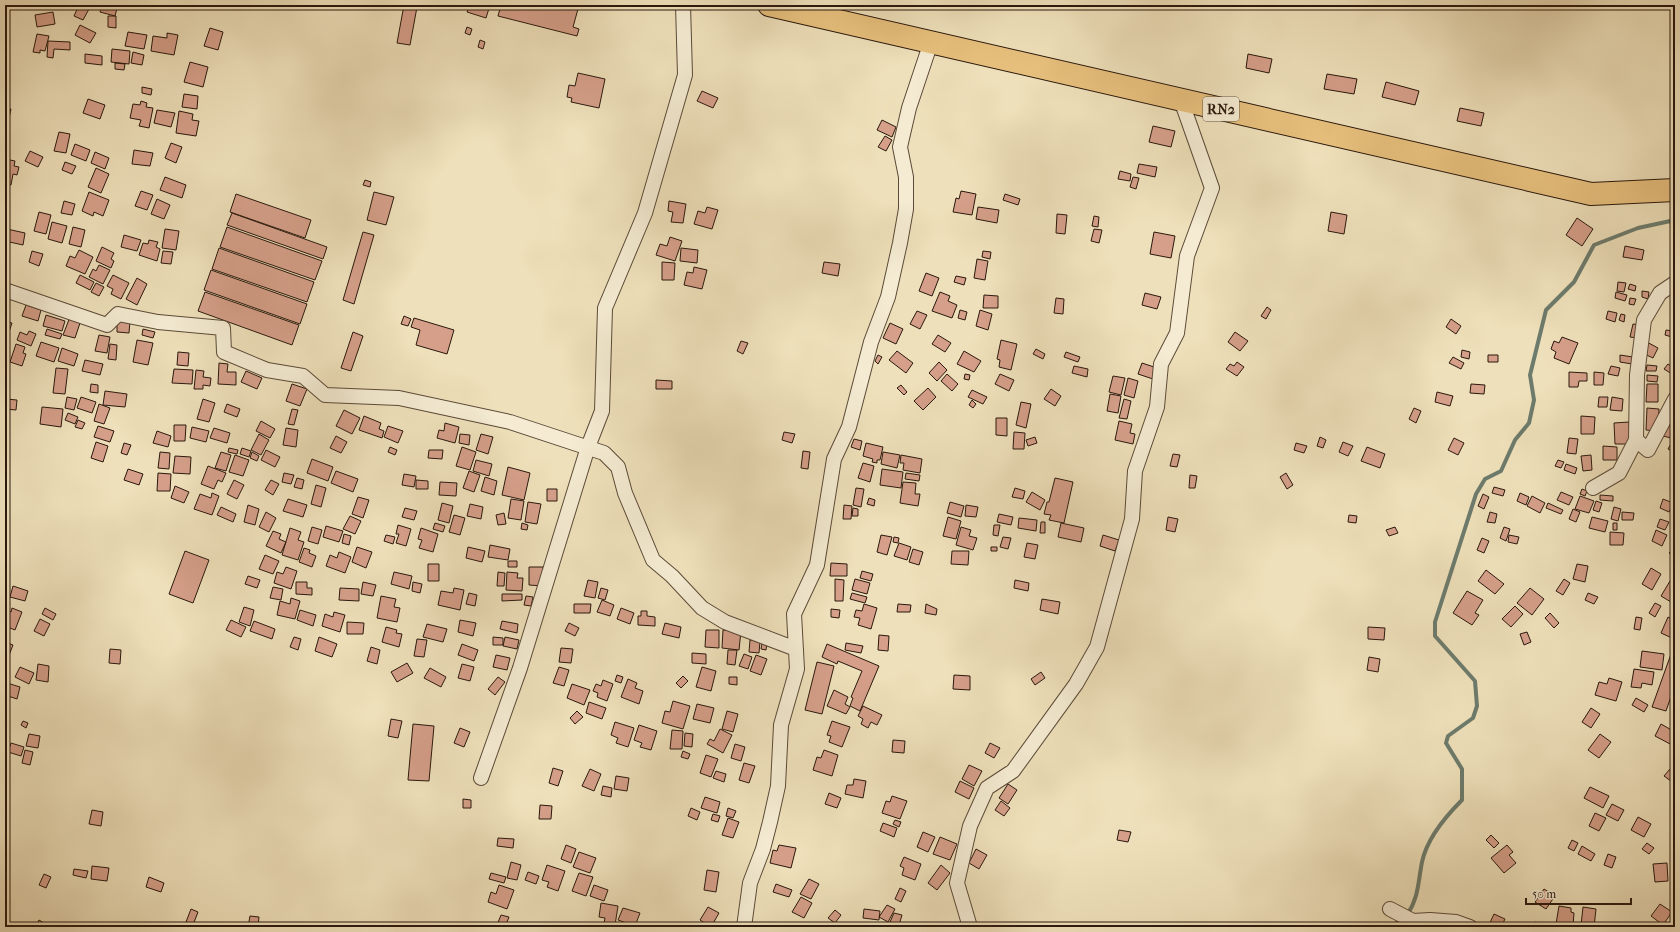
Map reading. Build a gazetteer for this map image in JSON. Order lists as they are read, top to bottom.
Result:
{
  "streets": {
    "highway": ["RN2"]
  },
  "scale_bar": "50 m"
}
